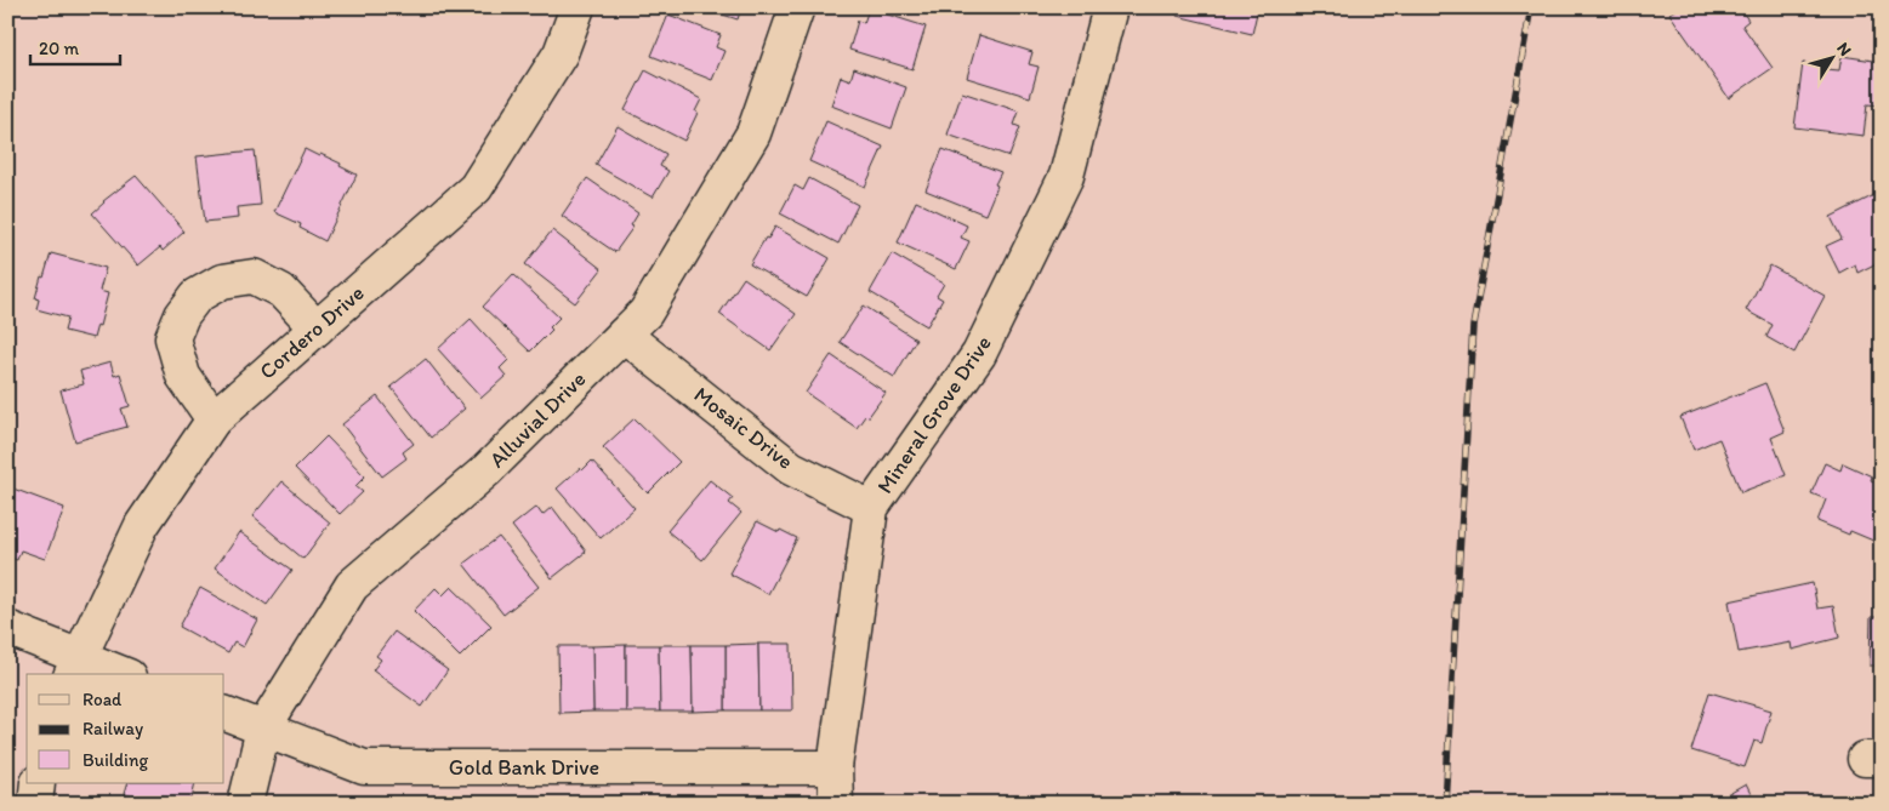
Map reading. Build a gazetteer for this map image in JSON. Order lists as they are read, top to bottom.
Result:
{
  "streets": {
    "street": [
      "Cordero Drive",
      "Mineral Grove Drive",
      "Alluvial Drive",
      "Mosaic Drive",
      "Gold Bank Drive"
    ]
  },
  "crossings": [
    ["Mineral Grove Drive", "Mosaic Drive"],
    ["Mineral Grove Drive", "Gold Bank Drive"],
    ["Alluvial Drive", "Mosaic Drive"],
    ["Alluvial Drive", "Gold Bank Drive"]
  ],
  "legend": ["Road", "Railway", "Building"],
  "scale_bar": "20 m",
  "north": "top right"
}
